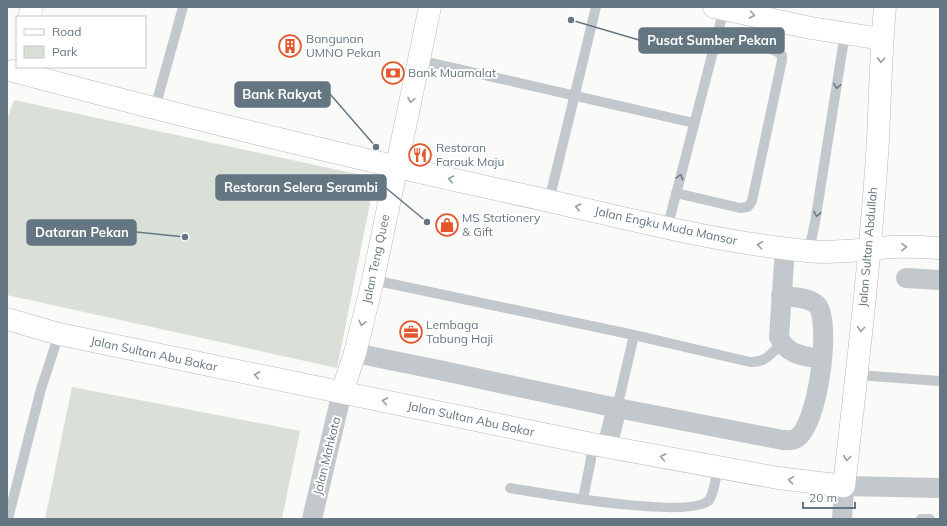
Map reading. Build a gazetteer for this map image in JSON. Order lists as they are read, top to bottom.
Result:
{
  "streets": {
    "street": [
      "Jalan Engku Muda Mansor",
      "Jalan Sultan Abdullah",
      "Jalan Teng Quee",
      "Jalan Sultan Abu Bakar",
      "Jalan Mahkota"
    ]
  },
  "crossings": [
    ["Jalan Engku Muda Mansor", "Jalan Sultan Abdullah"],
    ["Jalan Engku Muda Mansor", "Jalan Teng Quee"],
    ["Jalan Sultan Abdullah", "Jalan Sultan Abu Bakar"],
    ["Jalan Teng Quee", "Jalan Sultan Abu Bakar"],
    ["Jalan Teng Quee", "Jalan Mahkota"],
    ["Jalan Sultan Abu Bakar", "Jalan Mahkota"]
  ],
  "one_way": ["Jalan Sultan Abdullah", "Jalan Teng Quee"],
  "places": {
    "other": [
      "Pusat Sumber Pekan",
      "Bank Rakyat",
      "Restoran Selera Serambi",
      "Dataran Pekan"
    ],
    "building": ["Bangunan UMNO Pekan"],
    "bank": ["Bank Muamalat"],
    "restaurant": ["Restoran Farouk Maju"],
    "shop": ["MS Stationery & Gift"],
    "office": ["Lembaga Tabung Haji"]
  },
  "legend": ["Road", "Park"],
  "scale_bar": "20 m"
}
